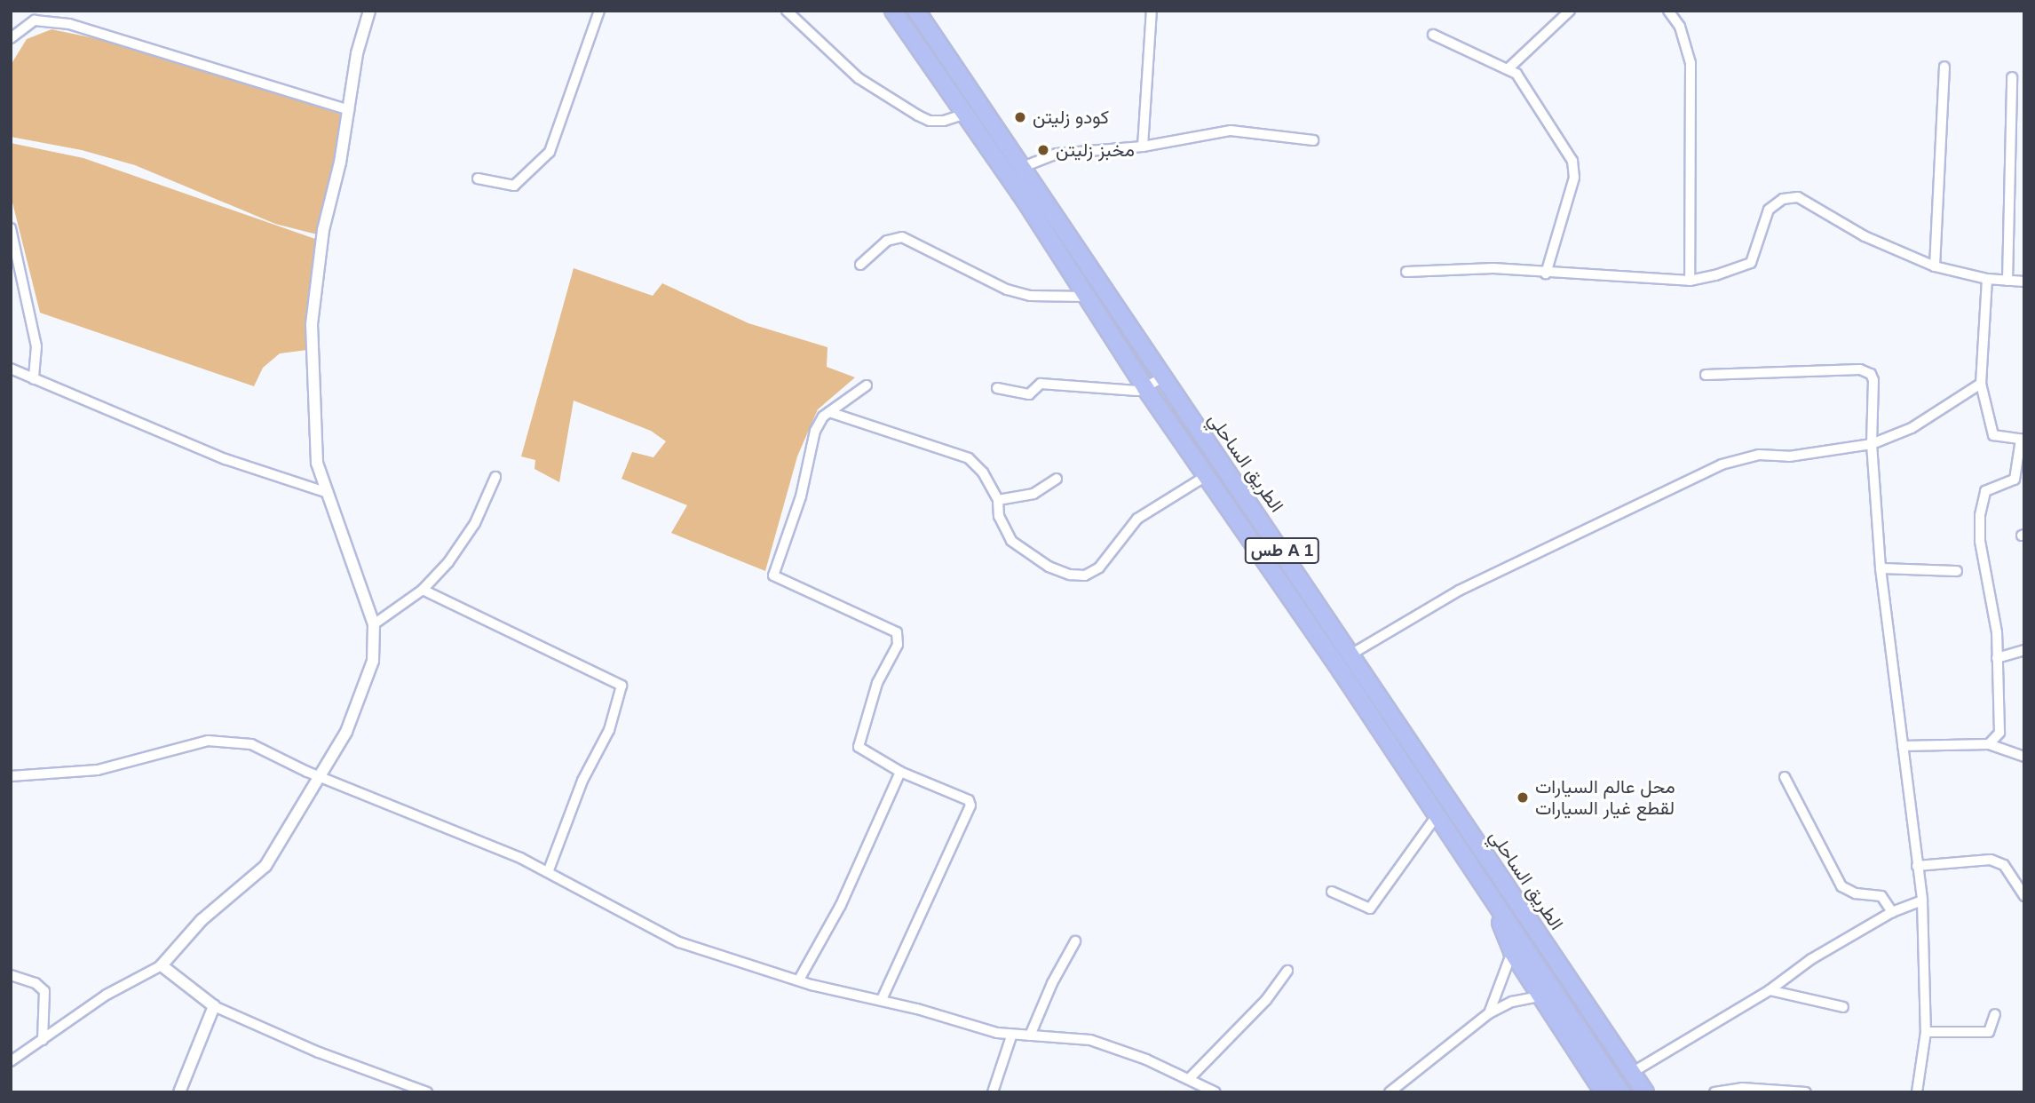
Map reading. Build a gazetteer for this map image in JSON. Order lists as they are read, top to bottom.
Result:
{
  "streets": {
    "highway": ["الطريق الساحلي", "طس A 1"]
  },
  "places": ["كودو زليتن", "مخبز زليتن", "محل عالم السيارات لقطع غيار السيارات"]
}
